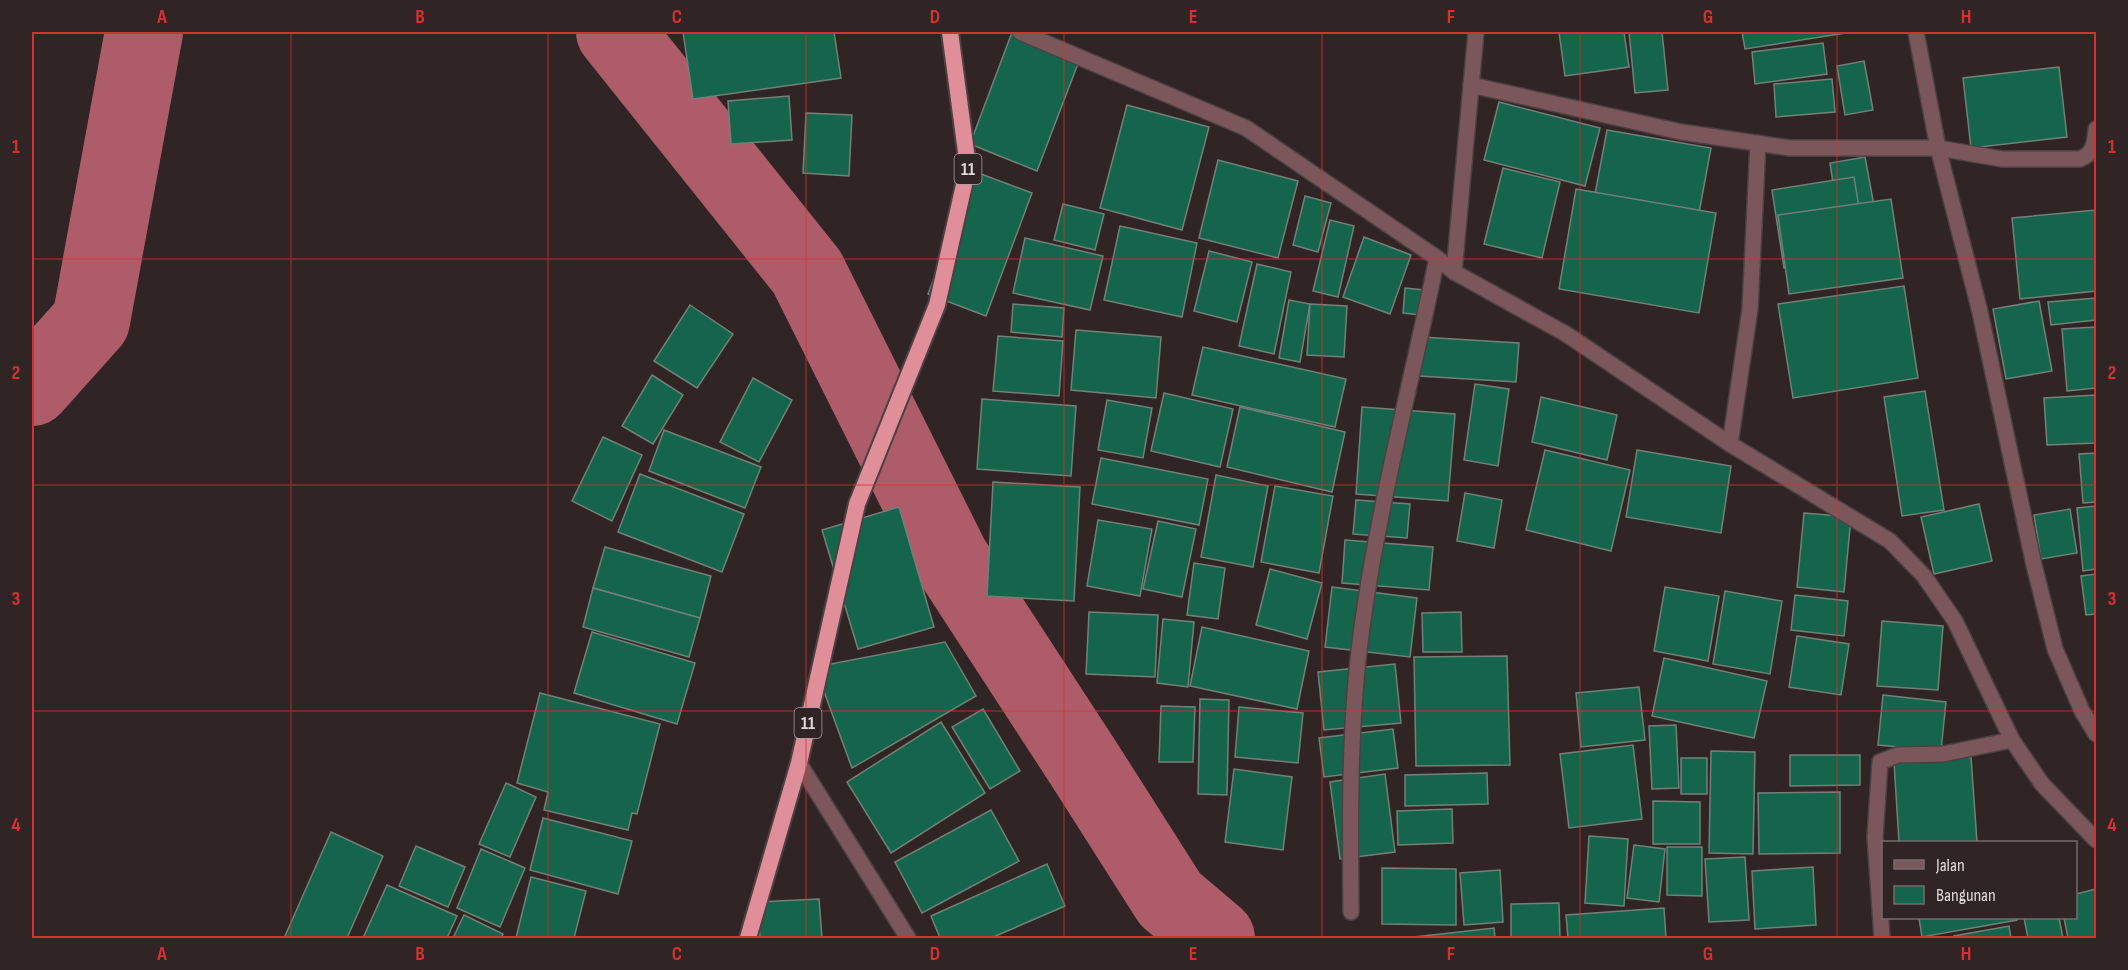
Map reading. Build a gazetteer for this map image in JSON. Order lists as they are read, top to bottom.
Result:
{
  "streets": {
    "highway": ["11"]
  },
  "legend": ["Jalan", "Bangunan"],
  "grid": {
    "columns": [
      "A",
      "B",
      "C",
      "D",
      "E",
      "F",
      "G",
      "H"
    ],
    "rows": [
      "1",
      "2",
      "3",
      "4"
    ]
  }
}
